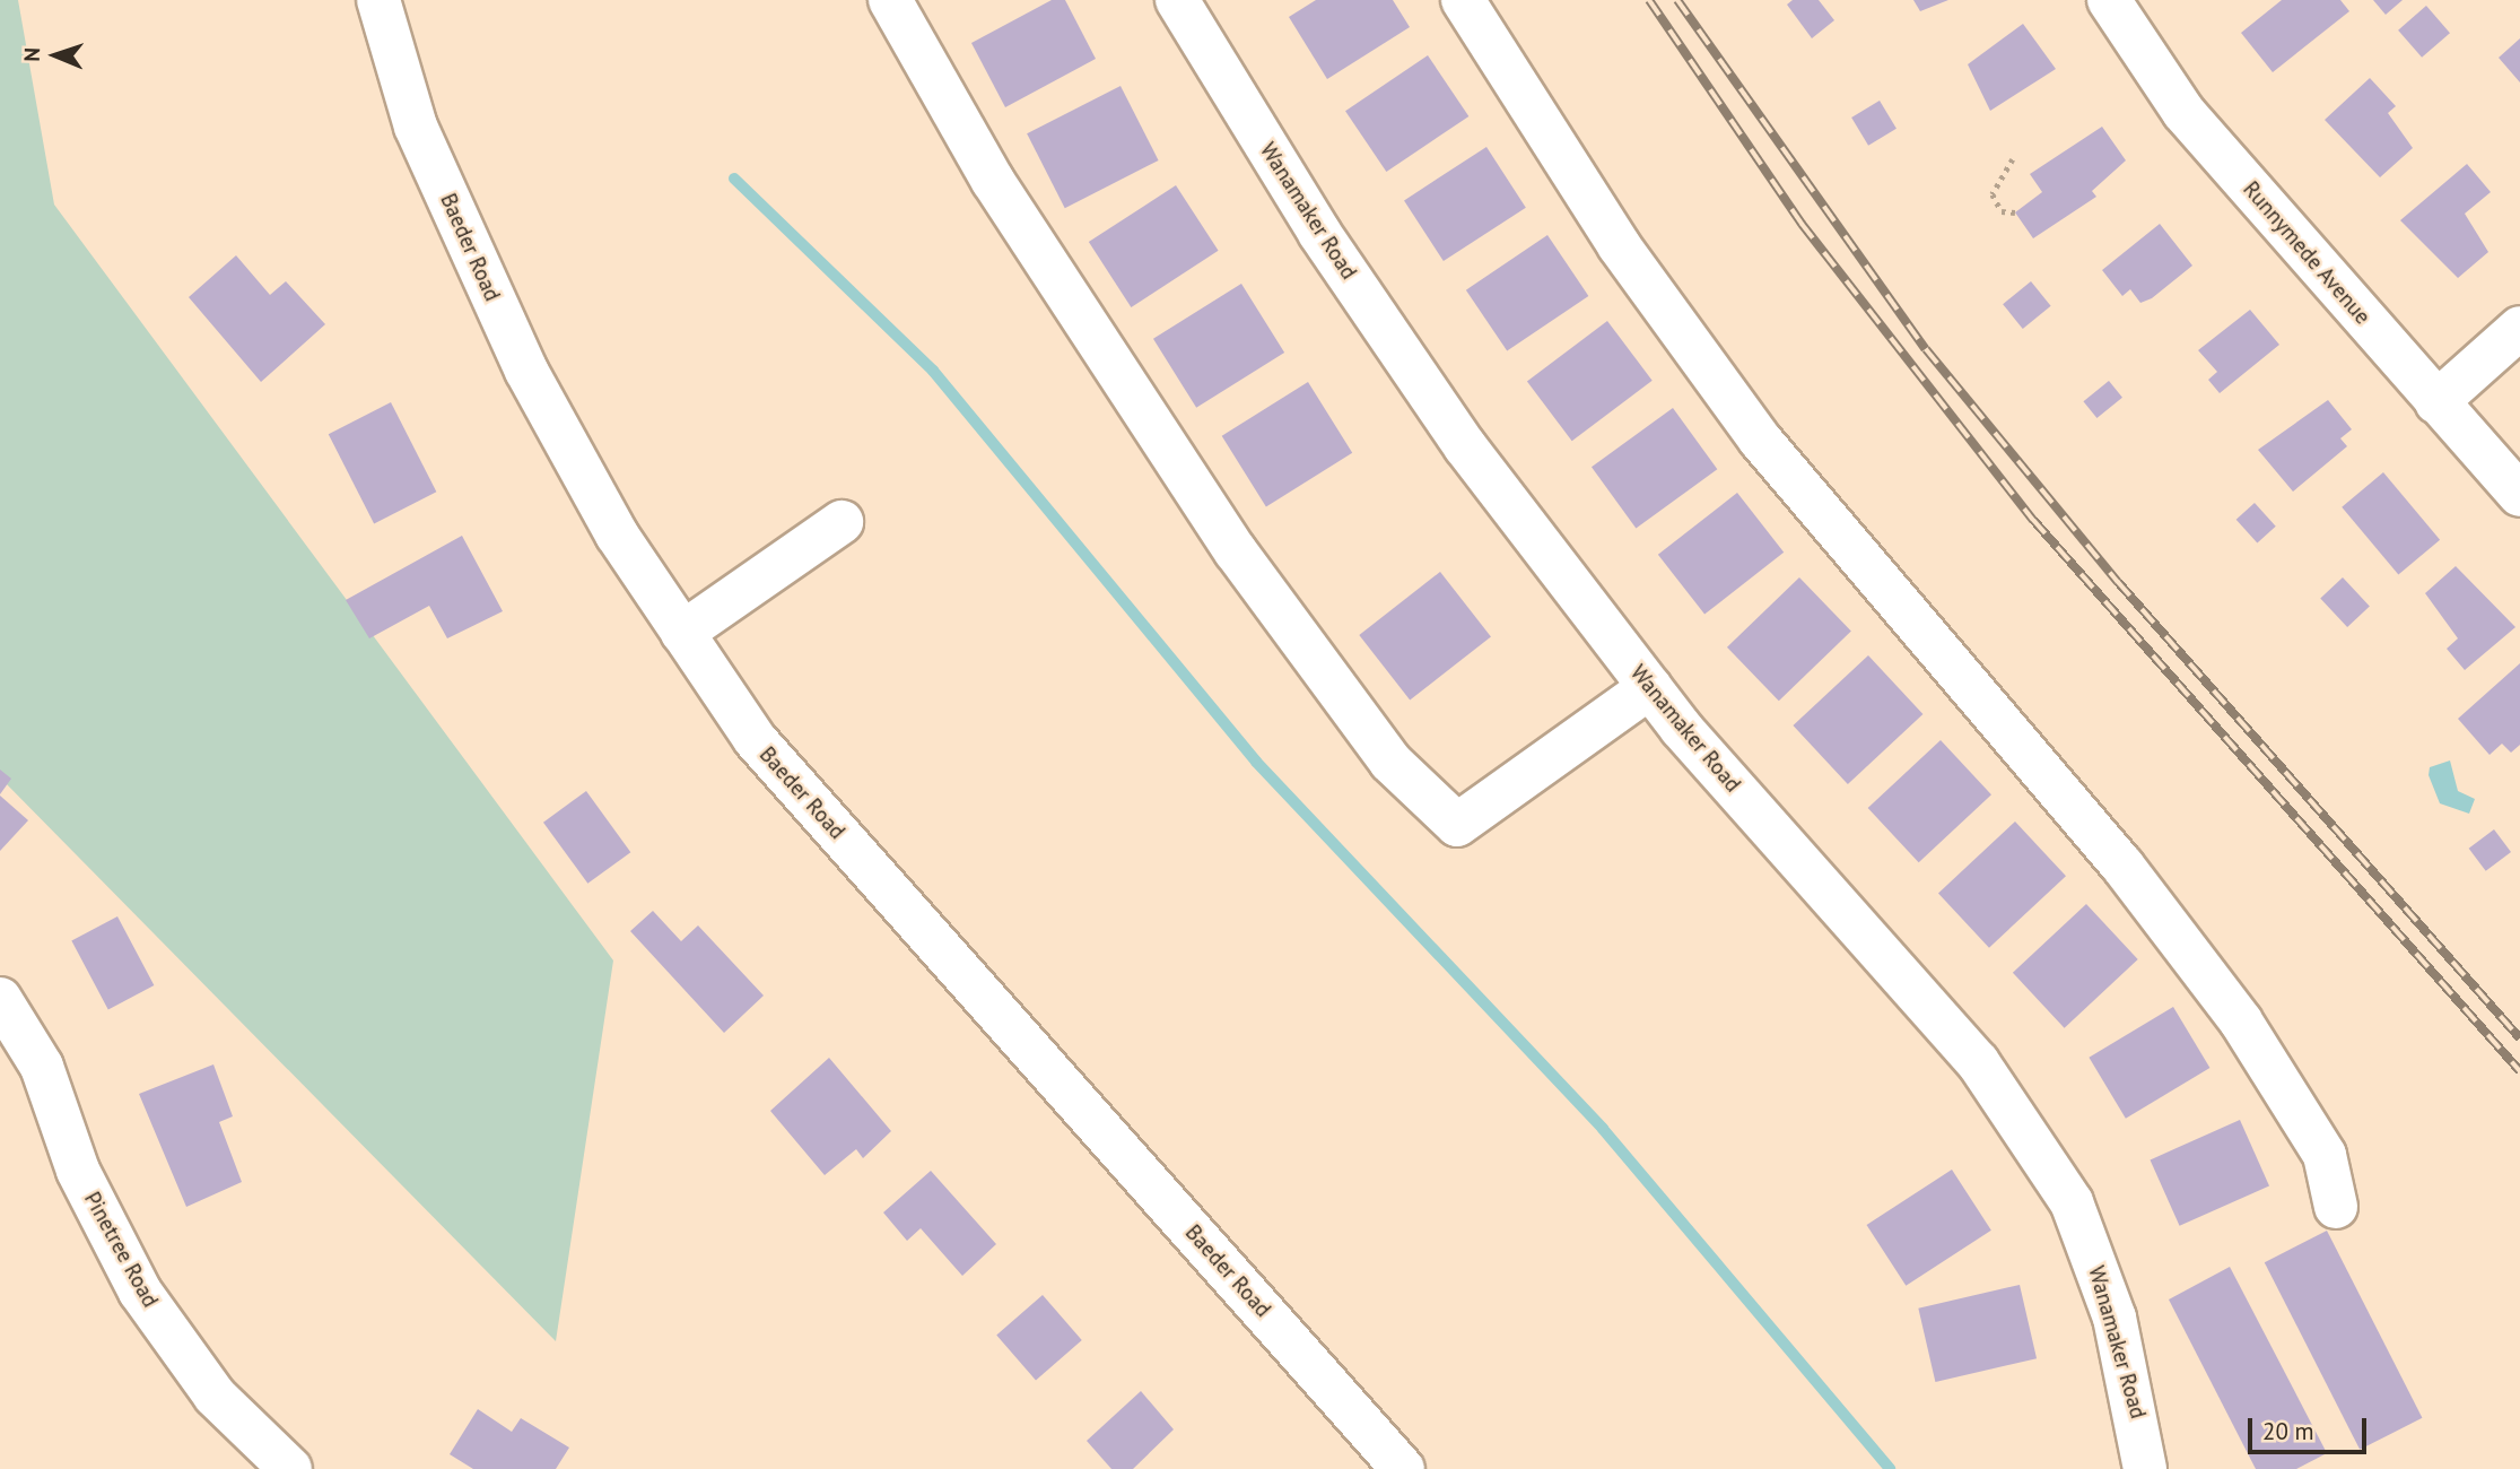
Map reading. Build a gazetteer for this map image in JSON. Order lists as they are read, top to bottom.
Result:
{
  "streets": {
    "street": [
      "Wanamaker Road",
      "Baeder Road",
      "Runnymede Avenue",
      "Pinetree Road"
    ]
  },
  "scale_bar": "20 m",
  "north": "left"
}
